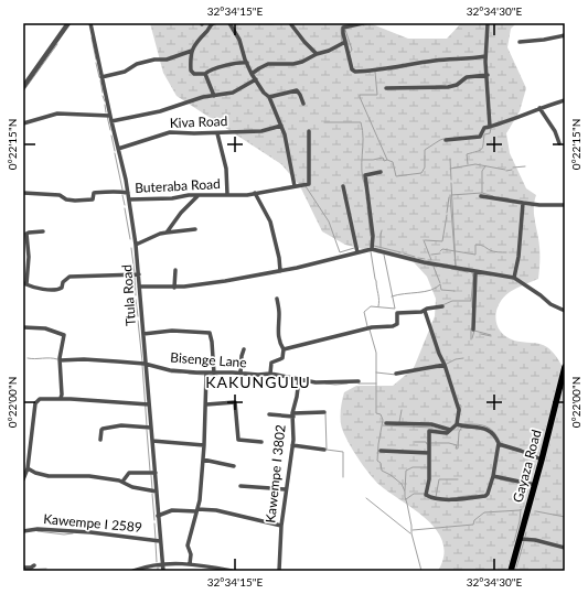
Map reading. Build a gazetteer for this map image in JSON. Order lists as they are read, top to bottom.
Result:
{
  "streets": {
    "main road": ["Gayaza Road"],
    "street": [
      "Kiva Road",
      "Buteraba Road",
      "Ttula Road",
      "Bisenge Lane",
      "Kawempe I 3802",
      "Kawempe I 2589"
    ]
  },
  "crossings": [
    ["Kiva Road", "Ttula Road"],
    ["Buteraba Road", "Ttula Road"],
    ["Ttula Road", "Bisenge Lane"],
    ["Ttula Road", "Kawempe I 2589"],
    ["Bisenge Lane", "Kawempe I 3802"]
  ],
  "districts": ["KAKUNGULU"],
  "coordinates": [
    "32°34'15\"E",
    "32°34'30\"E",
    "0°22'15\"N",
    "0°22'00\"N"
  ]
}
